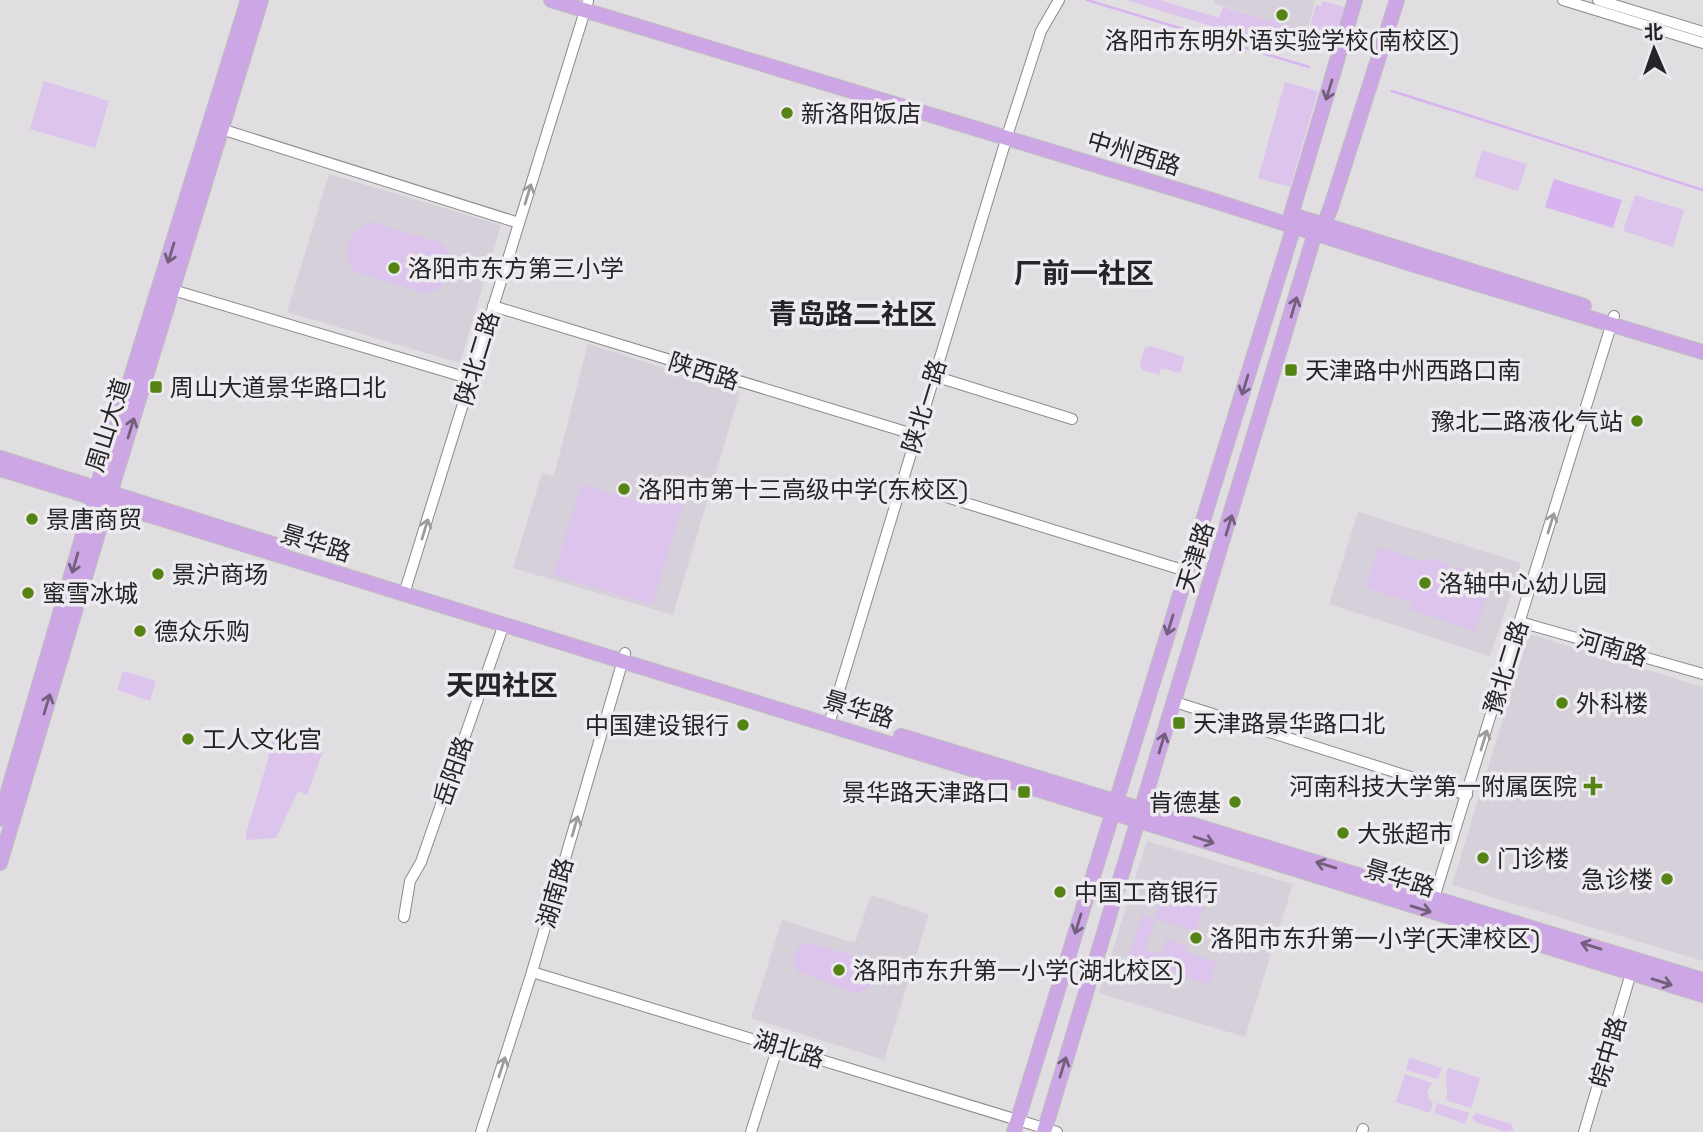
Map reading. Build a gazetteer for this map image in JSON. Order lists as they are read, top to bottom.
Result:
{
  "streets": {
    "main road": [
      "中州西路",
      "周山大道",
      "景华路",
      "天津路"
    ],
    "street": [
      "陕北二路",
      "陕西路",
      "陕北一路",
      "河南路",
      "豫北二路",
      "岳阳路",
      "湖南路",
      "湖北路",
      "皖中路"
    ]
  },
  "crossings": [
    ["中州西路", "陕北二路"],
    ["中州西路", "陕北一路"],
    ["中州西路", "天津路"],
    ["中州西路", "豫北二路"],
    ["陕北二路", "陕西路"],
    ["陕北二路", "景华路"],
    ["陕西路", "陕北一路"],
    ["陕北一路", "景华路"],
    ["周山大道", "景华路"],
    ["景华路", "天津路"],
    ["景华路", "豫北二路"],
    ["景华路", "岳阳路"],
    ["景华路", "湖南路"],
    ["景华路", "皖中路"],
    ["天津路", "湖北路"],
    ["河南路", "豫北二路"],
    ["湖南路", "湖北路"]
  ],
  "one_way": ["陕北二路", "豫北二路", "湖南路"],
  "districts": ["厂前一社区", "青岛路二社区", "天四社区"],
  "places": {
    "other": [
      "洛阳市东明外语实验学校(南校区)",
      "新洛阳饭店",
      "洛阳市东方第三小学",
      "豫北二路液化气站",
      "洛阳市第十三高级中学(东校区)",
      "景唐商贸",
      "景沪商场",
      "洛轴中心幼儿园",
      "蜜雪冰城",
      "德众乐购",
      "外科楼",
      "中国建设银行",
      "工人文化宫",
      "肯德基",
      "大张超市",
      "门诊楼",
      "急诊楼",
      "中国工商银行",
      "洛阳市东升第一小学(天津校区)",
      "洛阳市东升第一小学(湖北校区)"
    ],
    "transit": [
      "天津路中州西路口南",
      "周山大道景华路口北",
      "天津路景华路口北",
      "景华路天津路口"
    ],
    "health": ["河南科技大学第一附属医院"]
  },
  "north": "top"
}
